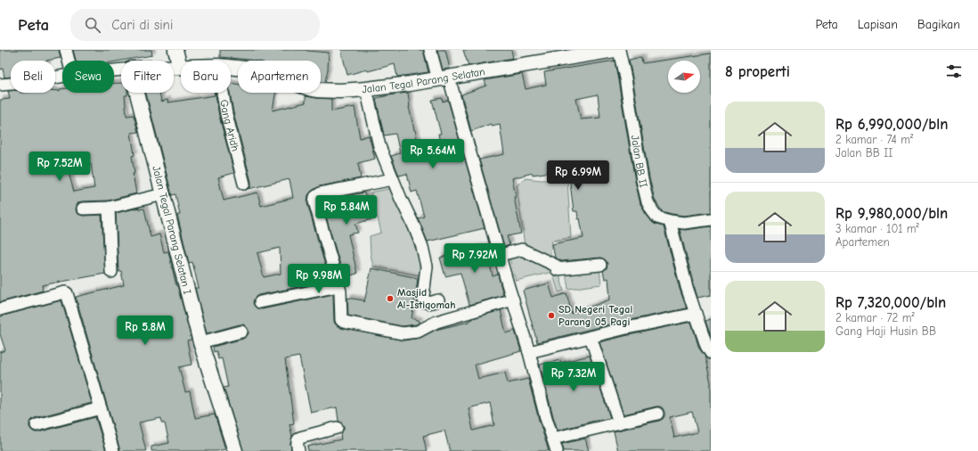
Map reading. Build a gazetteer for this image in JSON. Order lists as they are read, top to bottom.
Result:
{
  "streets": {
    "street": [
      "Jalan Tegal Parang Selatan",
      "Gang Aridh",
      "Jalan BB II",
      "Jalan Tegal Parang Selatan I"
    ]
  },
  "places": ["Masjid Al-Istiqomah", "SD Negeri Tegal Parang 05 Pagi"],
  "north": "right",
  "page": {
    "header": "Peta",
    "search": "Cari di sini",
    "nav": ["Peta", "Lapisan", "Bagikan"],
    "heading": "8 properti",
    "chip": [
      "Beli",
      "Sewa",
      "Filter",
      "Baru",
      "Apartemen"
    ],
    "list": [
      {
        "name": "Rp 6,990,000/bln",
        "note": "2 kamar · 74 m² · Jalan BB II"
      },
      {
        "name": "Rp 9,980,000/bln",
        "note": "3 kamar · 101 m² · Apartemen"
      },
      {
        "name": "Rp 7,320,000/bln",
        "note": "2 kamar · 72 m² · Gang Haji Husin BB"
      }
    ],
    "price": [
      "Rp 5.64M",
      "Rp 7.52M",
      "Rp 6.99M",
      "Rp 5.84M",
      "Rp 7.92M",
      "Rp 9.98M",
      "Rp 5.8M",
      "Rp 7.32M"
    ]
  }
}
